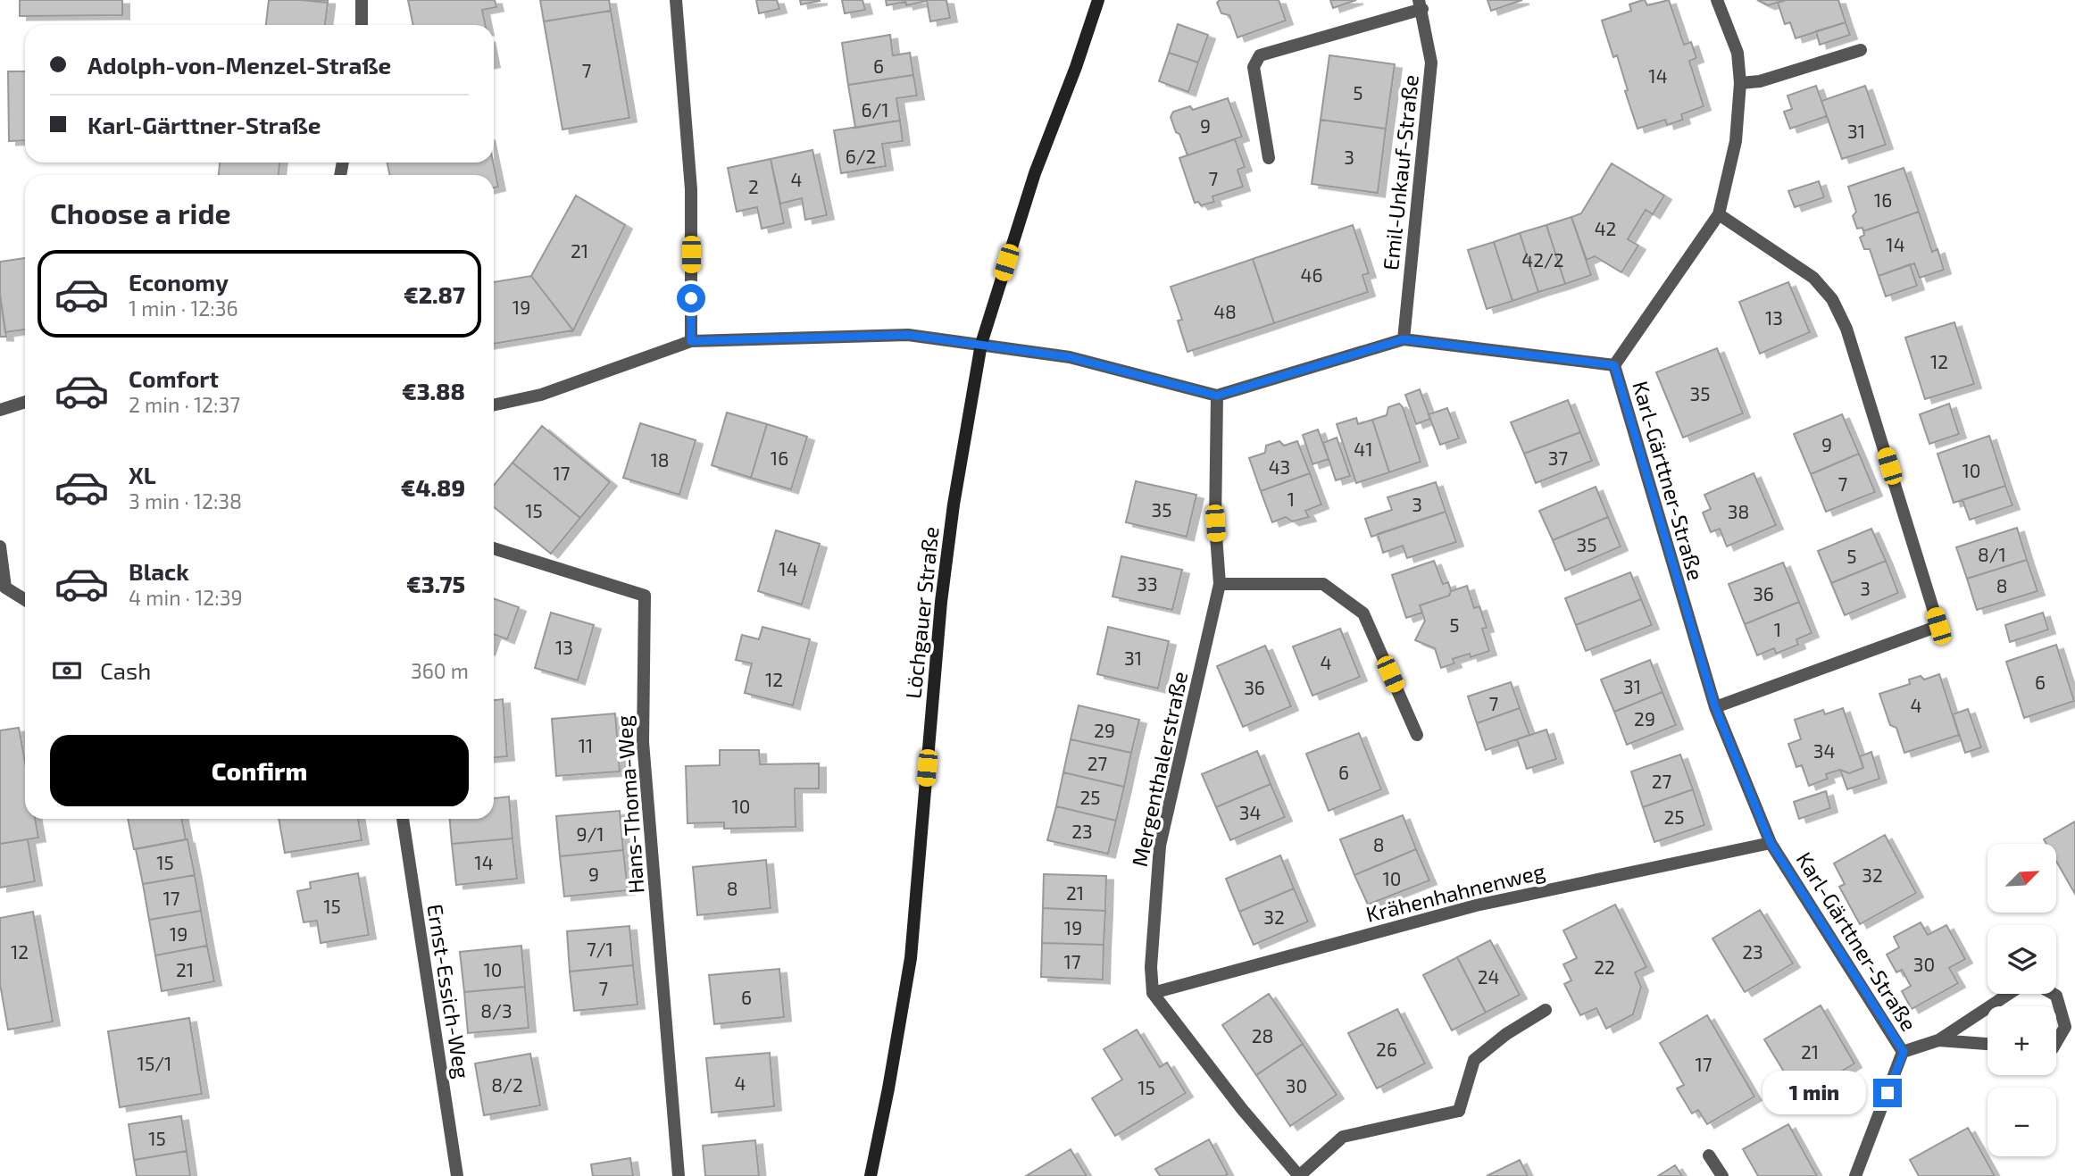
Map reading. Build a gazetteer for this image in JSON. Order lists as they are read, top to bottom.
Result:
{
  "streets": {
    "main road": ["Löchgauer Straße"],
    "street": [
      "Emil-Unkauf-Straße",
      "Karl-Gärttner-Straße",
      "Mergenthalerstraße",
      "Hans-Thoma-Weg",
      "Krähenhahnenweg",
      "Ernst-Essich-Weg"
    ]
  },
  "crossings": [
    ["Emil-Unkauf-Straße", "Karl-Gärttner-Straße"],
    ["Karl-Gärttner-Straße", "Mergenthalerstraße"],
    ["Karl-Gärttner-Straße", "Krähenhahnenweg"],
    ["Mergenthalerstraße", "Krähenhahnenweg"]
  ],
  "house_numbers": [
    "6",
    "7",
    "14",
    "5",
    "6/1",
    "9",
    "31",
    "6/2",
    "3",
    "7",
    "4",
    "2",
    "16",
    "42",
    "14",
    "21",
    "42/2",
    "46",
    "19",
    "48",
    "13",
    "12",
    "35",
    "9",
    "41",
    "16",
    "37",
    "18",
    "43",
    "10",
    "17",
    "7",
    "1",
    "3",
    "35",
    "15",
    "38",
    "35",
    "8/1",
    "5",
    "14",
    "33",
    "8",
    "3",
    "36",
    "5",
    "1",
    "13",
    "31",
    "4",
    "12",
    "6",
    "31",
    "36",
    "7",
    "4",
    "29",
    "29",
    "11",
    "34",
    "27",
    "6",
    "27",
    "25",
    "10",
    "34",
    "25",
    "23",
    "9/1",
    "8",
    "15",
    "14",
    "9",
    "32",
    "10",
    "8",
    "21",
    "17",
    "15",
    "32",
    "19",
    "19",
    "7/1",
    "12",
    "23",
    "17",
    "30",
    "22",
    "21",
    "10",
    "24",
    "7",
    "6",
    "8/3",
    "28",
    "26",
    "21",
    "15/1",
    "17",
    "4",
    "8/2",
    "30",
    "15",
    "15"
  ],
  "north": "top right",
  "page": {
    "banner": ["Adolph-von-Menzel-Straße", "Karl-Gärttner-Straße"],
    "heading": "Choose a ride",
    "list": [
      {
        "name": "Economy",
        "note": "1 min · 12:36",
        "value": "€2.87"
      },
      {
        "name": "Comfort",
        "note": "2 min · 12:37",
        "value": "€3.88"
      },
      {
        "name": "XL",
        "note": "3 min · 12:38",
        "value": "€4.89"
      },
      {
        "name": "Black",
        "note": "4 min · 12:39",
        "value": "€3.75"
      }
    ],
    "pay": ["Cash", "360 m"],
    "buttons": "Confirm",
    "map_buttons": ["+", "−"],
    "bubble": "1 min"
  }
}
